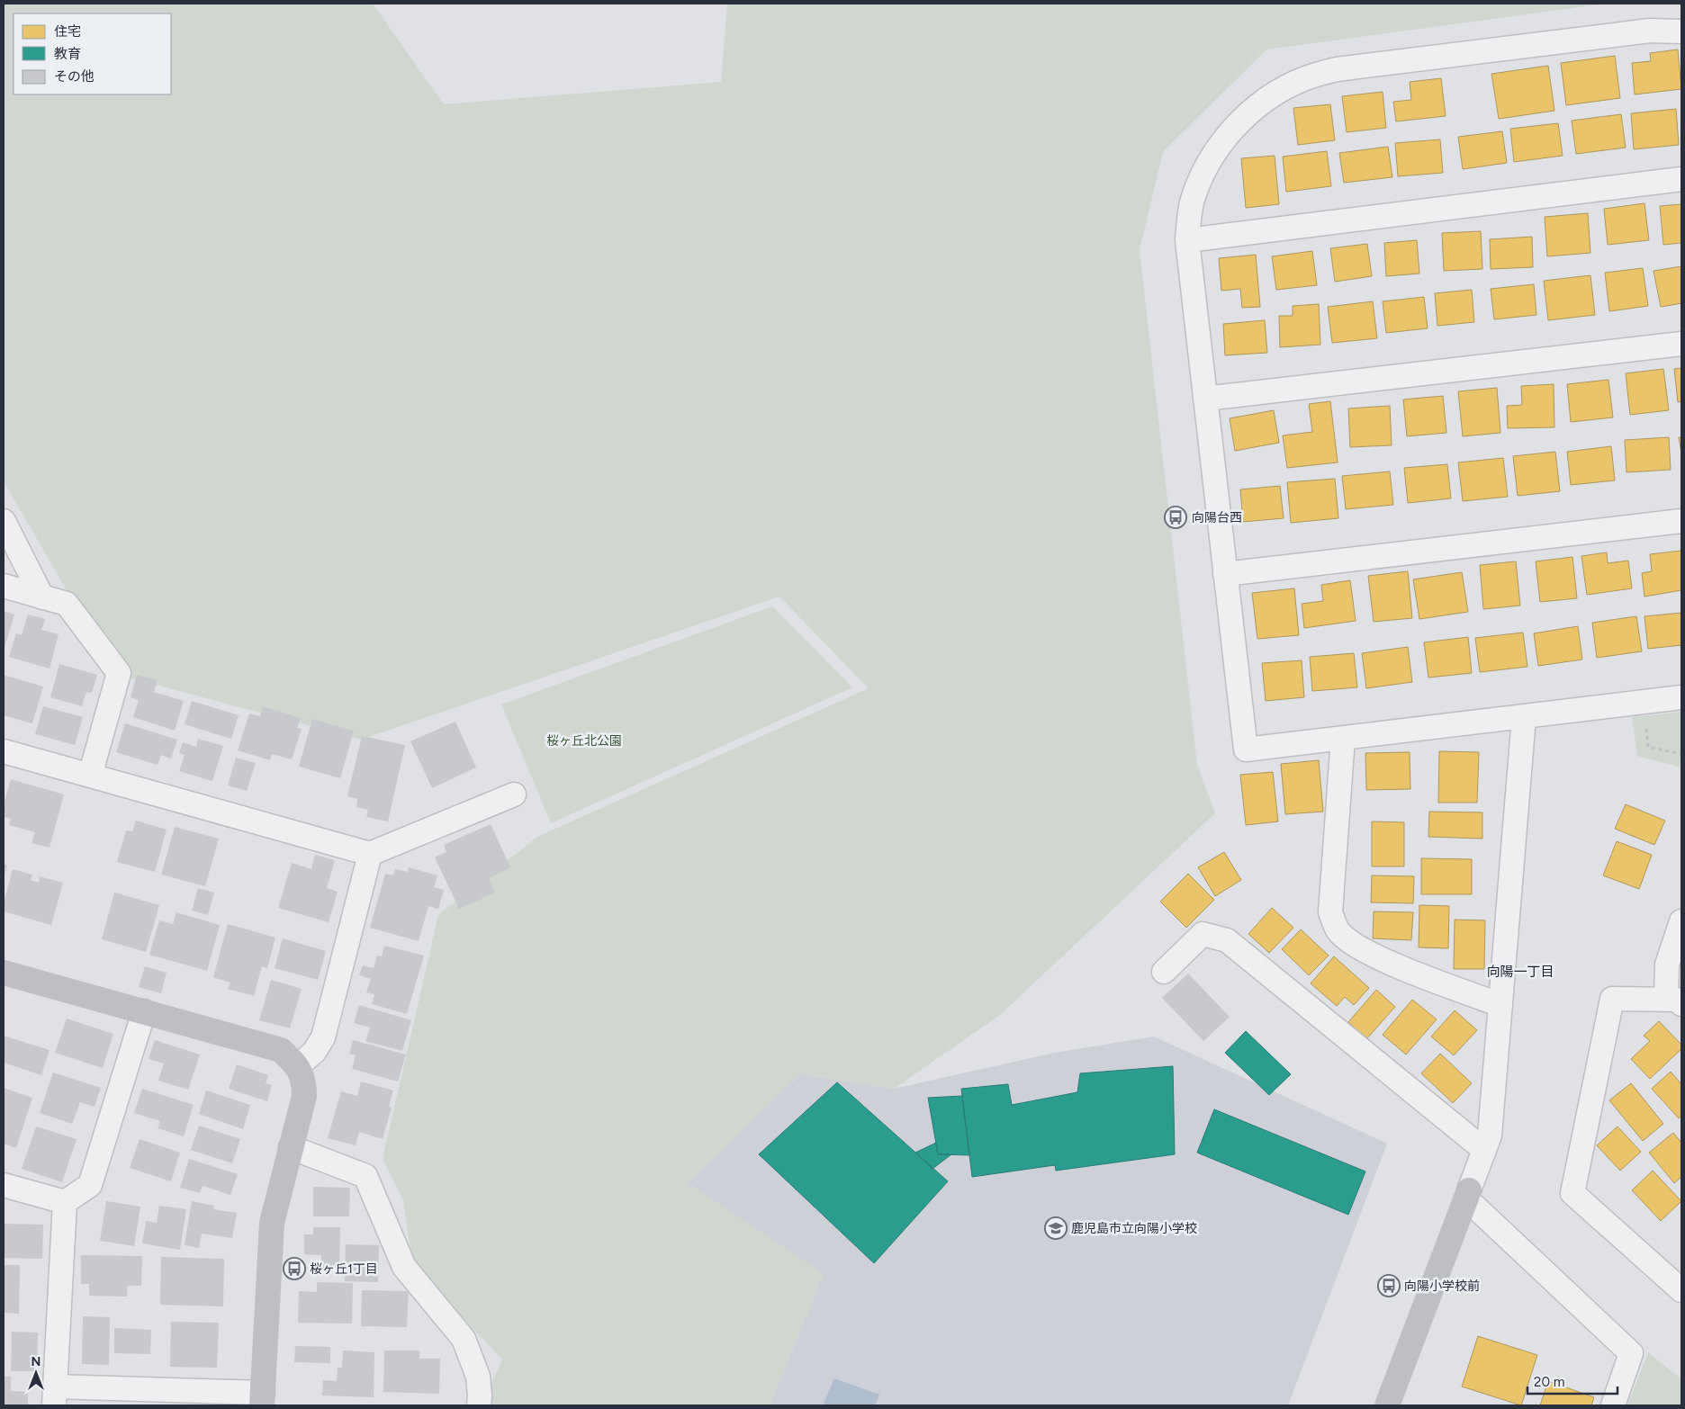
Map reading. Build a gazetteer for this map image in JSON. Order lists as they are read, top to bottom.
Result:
{
  "districts": ["向陽一丁目"],
  "parks": ["桜ヶ丘北公園"],
  "places": {
    "bus stop": ["向陽台西", "桜ヶ丘1丁目", "向陽小学校前"],
    "school or university": ["鹿児島市立向陽小学校"]
  },
  "legend": ["住宅", "教育", "その他"],
  "scale_bar": "20 m",
  "north": "top"
}
